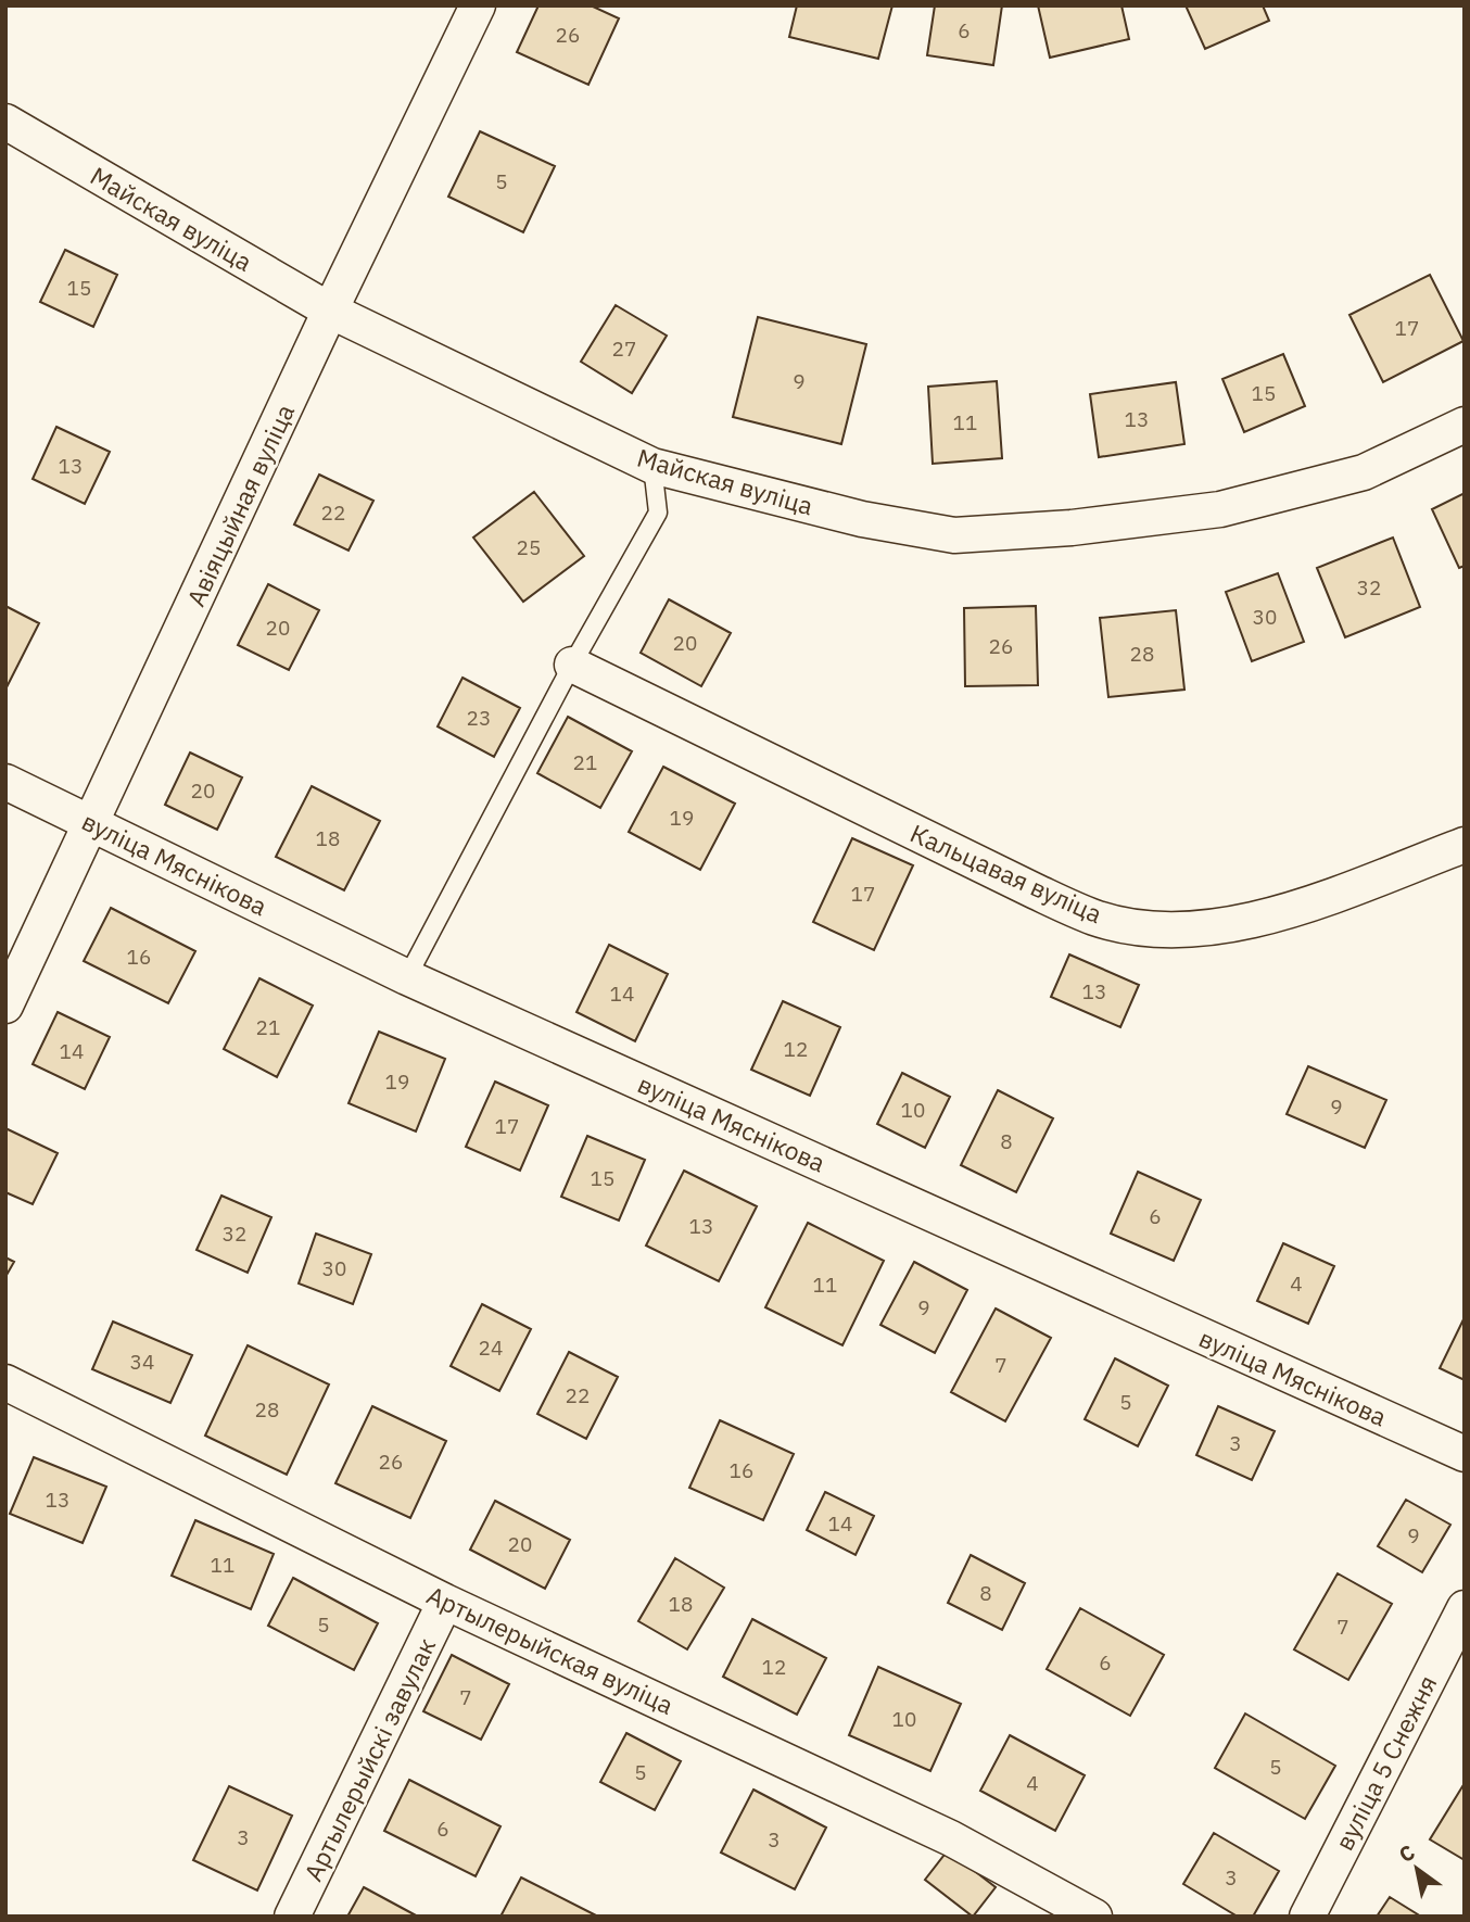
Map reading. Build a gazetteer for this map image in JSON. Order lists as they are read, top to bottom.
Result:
{
  "streets": {
    "street": [
      "Майская вуліца",
      "Авіяцыйная вуліца",
      "вуліца Мяснікова",
      "Кальцавая вуліца",
      "Артылерыйская вуліца",
      "Артылерыйскі завулак",
      "вуліца 5 Снежня"
    ]
  },
  "crossings": [
    ["Майская вуліца", "Авіяцыйная вуліца"],
    ["Авіяцыйная вуліца", "вуліца Мяснікова"],
    ["Артылерыйская вуліца", "Артылерыйскі завулак"]
  ],
  "house_numbers": [
    "6",
    "26",
    "5",
    "15",
    "17",
    "27",
    "9",
    "15",
    "13",
    "11",
    "13",
    "22",
    "25",
    "32",
    "30",
    "20",
    "20",
    "26",
    "28",
    "23",
    "21",
    "20",
    "19",
    "18",
    "17",
    "16",
    "13",
    "14",
    "21",
    "12",
    "14",
    "19",
    "9",
    "10",
    "17",
    "8",
    "15",
    "6",
    "13",
    "32",
    "30",
    "4",
    "11",
    "9",
    "24",
    "34",
    "7",
    "22",
    "5",
    "28",
    "3",
    "26",
    "16",
    "13",
    "14",
    "9",
    "20",
    "11",
    "8",
    "18",
    "5",
    "7",
    "6",
    "12",
    "7",
    "10",
    "5",
    "5",
    "4",
    "6",
    "3",
    "3",
    "3"
  ],
  "north": "top left"
}
